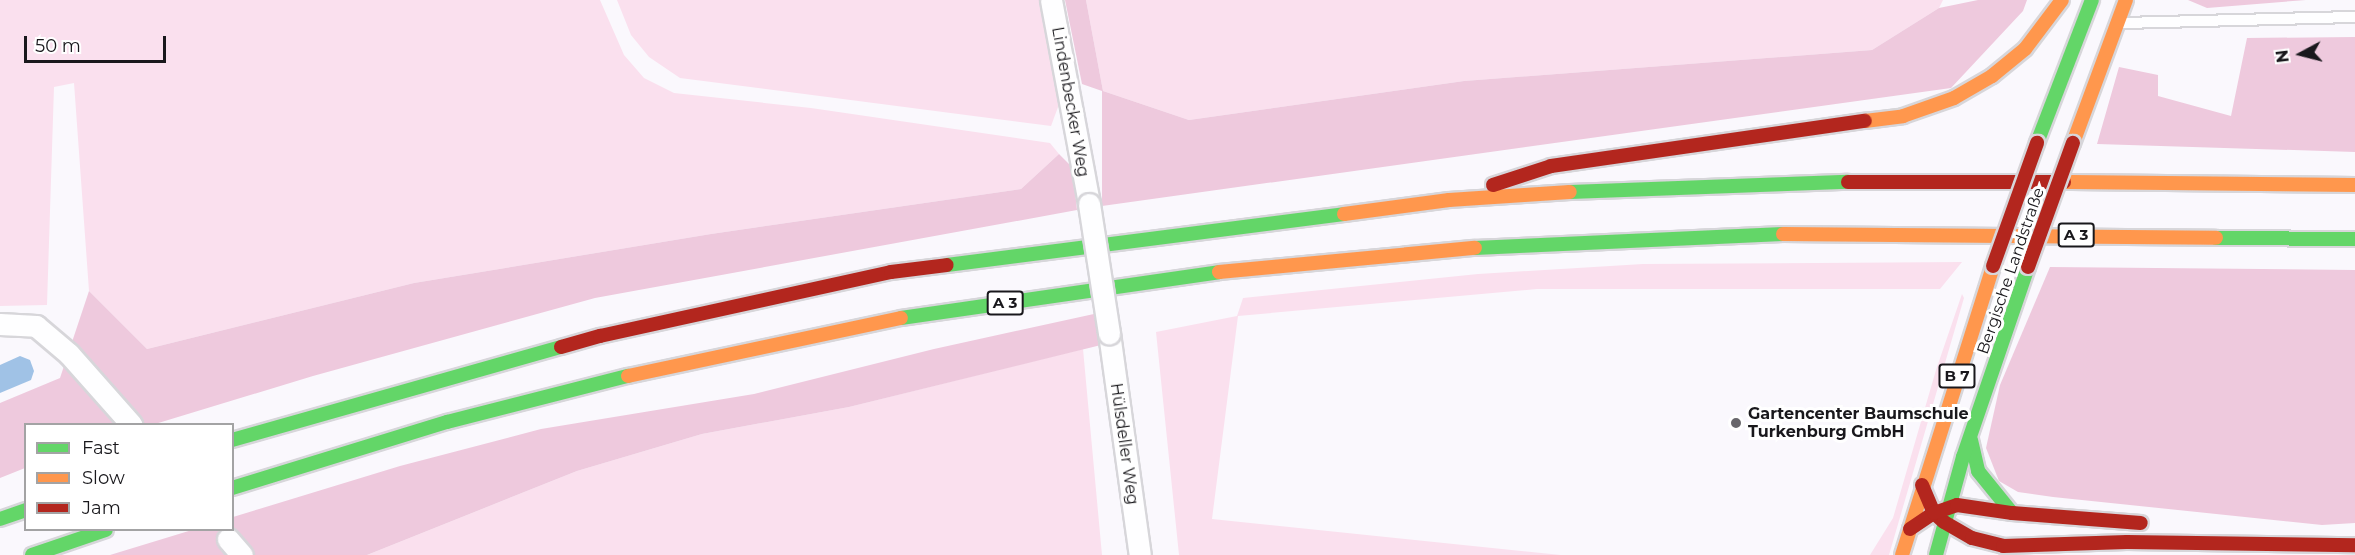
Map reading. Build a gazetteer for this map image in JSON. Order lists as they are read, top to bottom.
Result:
{
  "streets": {
    "main road": ["A 3", "Bergische Landstraße", "B 7"],
    "street": ["Lindenbecker Weg", "Hülsdeller Weg"]
  },
  "crossings": [
    ["Lindenbecker Weg", "Hülsdeller Weg"]
  ],
  "places": ["Gartencenter Baumschule Turkenburg GmbH"],
  "legend": ["Fast", "Slow", "Jam"],
  "scale_bar": "50 m",
  "north": "left"
}
